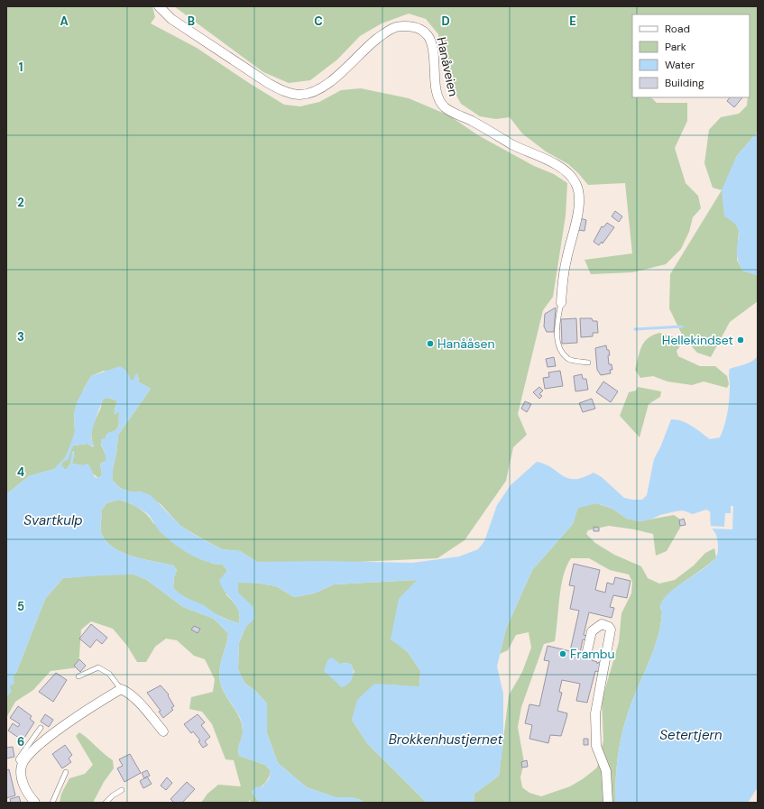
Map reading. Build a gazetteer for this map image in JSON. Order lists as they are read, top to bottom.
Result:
{
  "streets": {
    "street": ["Hanåveien"]
  },
  "water": ["Svartkulp", "Setertjern", "Brokkenhustjernet"],
  "places": ["Hellekindset", "Hanååsen", "Frambu"],
  "legend": [
    "Road",
    "Park",
    "Water",
    "Building"
  ],
  "grid": {
    "columns": [
      "A",
      "B",
      "C",
      "D",
      "E"
    ],
    "rows": [
      "1",
      "2",
      "3",
      "4",
      "5",
      "6"
    ]
  }
}
